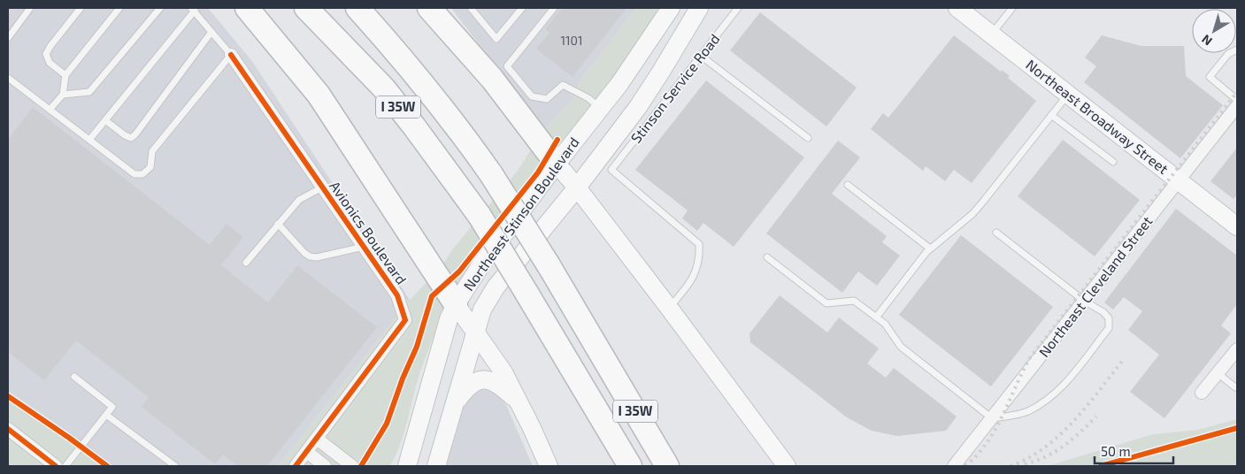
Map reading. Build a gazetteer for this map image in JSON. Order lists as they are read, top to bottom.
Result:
{
  "streets": {
    "highway": ["I 35W"],
    "main road": ["Northeast Broadway Street", "Northeast Stinson Boulevard"],
    "street": ["Avionics Boulevard", "Northeast Cleveland Street"],
    "lane": ["Stinson Service Road"]
  },
  "crossings": [
    ["Northeast Broadway Street", "Northeast Cleveland Street"]
  ],
  "house_numbers": ["1101"],
  "scale_bar": "50 m",
  "north": "bottom left"
}
